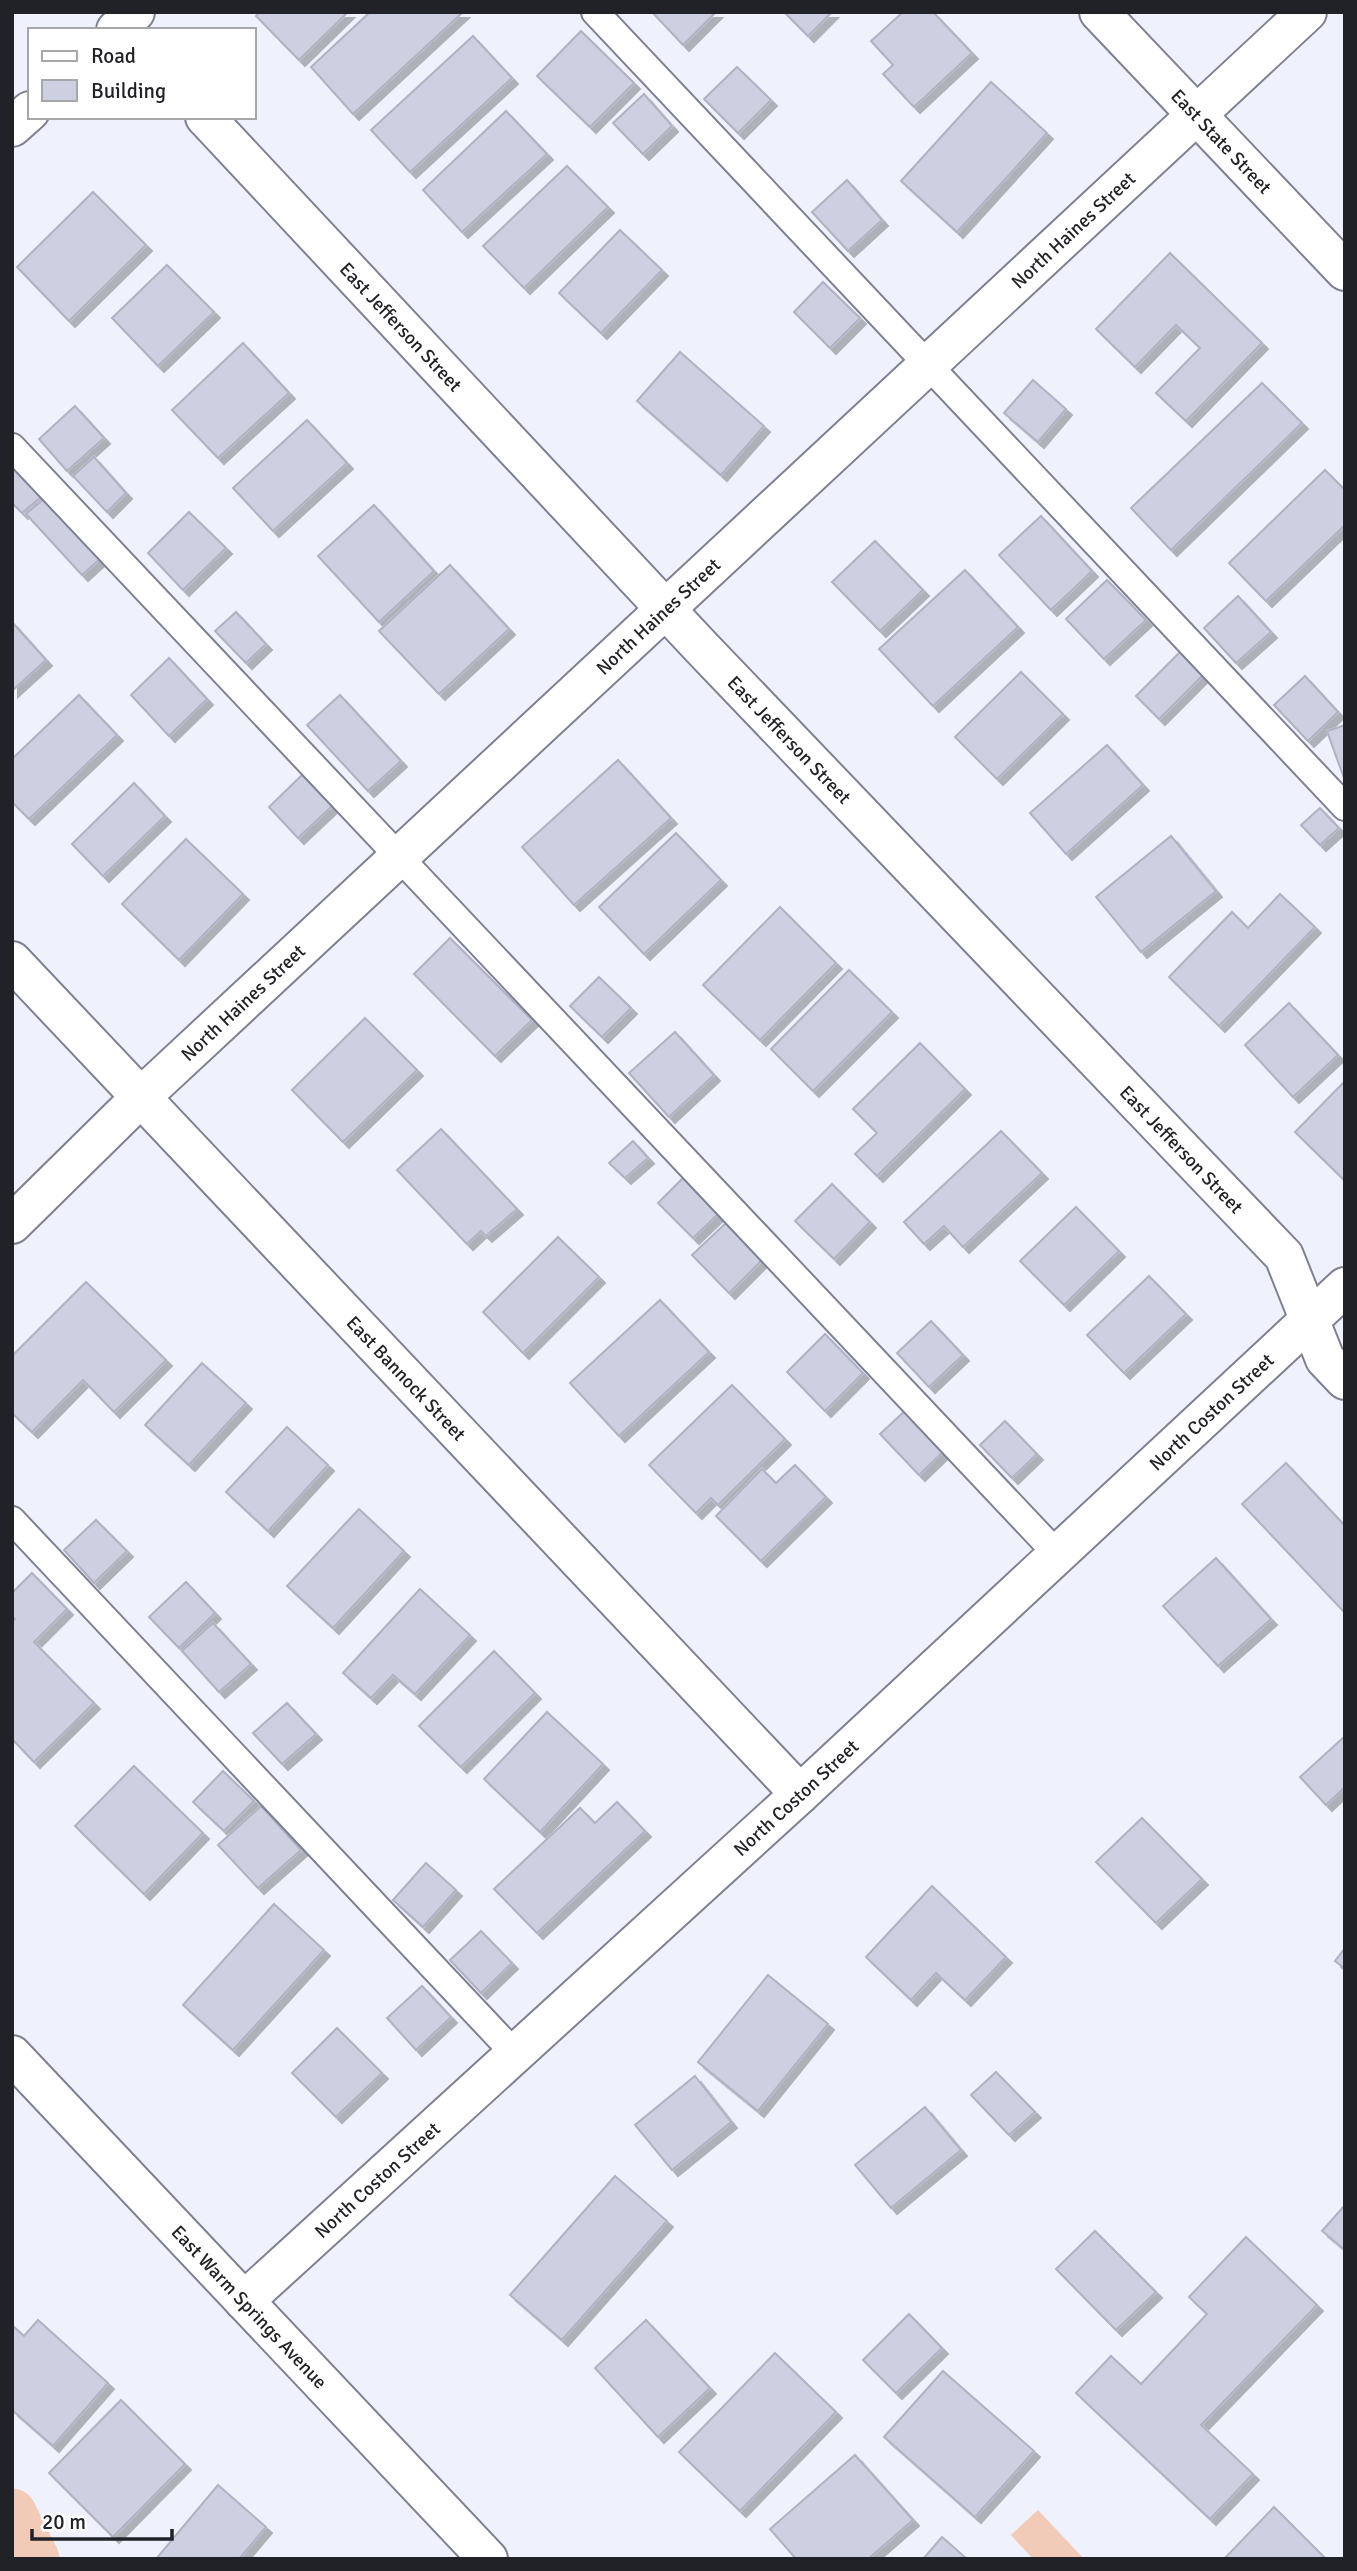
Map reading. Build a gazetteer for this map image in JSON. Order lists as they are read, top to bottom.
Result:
{
  "streets": {
    "street": [
      "East State Street",
      "North Haines Street",
      "East Jefferson Street",
      "East Bannock Street",
      "North Coston Street",
      "East Warm Springs Avenue"
    ]
  },
  "crossings": [
    ["East State Street", "North Haines Street"],
    ["North Haines Street", "East Jefferson Street"],
    ["North Haines Street", "East Bannock Street"],
    ["East Jefferson Street", "North Coston Street"],
    ["East Bannock Street", "North Coston Street"],
    ["North Coston Street", "East Warm Springs Avenue"]
  ],
  "legend": ["Road", "Building"],
  "scale_bar": "20 m"
}
